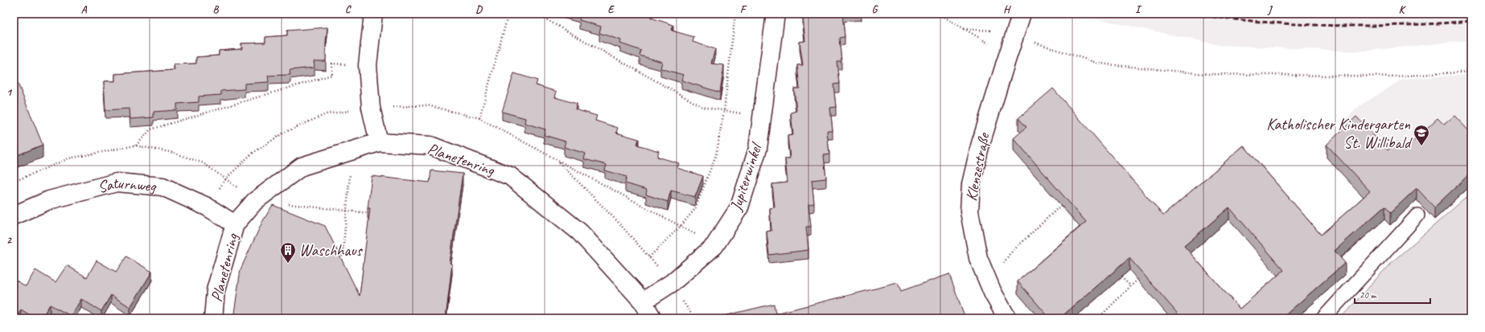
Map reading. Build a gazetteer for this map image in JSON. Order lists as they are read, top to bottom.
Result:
{
  "streets": {
    "street": [
      "Planetenring",
      "Klenzestraße",
      "Jupiterwinkel",
      "Saturnweg"
    ]
  },
  "crossings": [
    ["Planetenring", "Jupiterwinkel"],
    ["Planetenring", "Saturnweg"]
  ],
  "places": {
    "school or university": ["Katholischer Kindergarten St. Willibald"],
    "building": ["Waschhaus"]
  },
  "scale_bar": "20 m",
  "grid": {
    "columns": [
      "A",
      "B",
      "C",
      "D",
      "E",
      "F",
      "G",
      "H",
      "I",
      "J",
      "K"
    ],
    "rows": ["1", "2"]
  }
}
